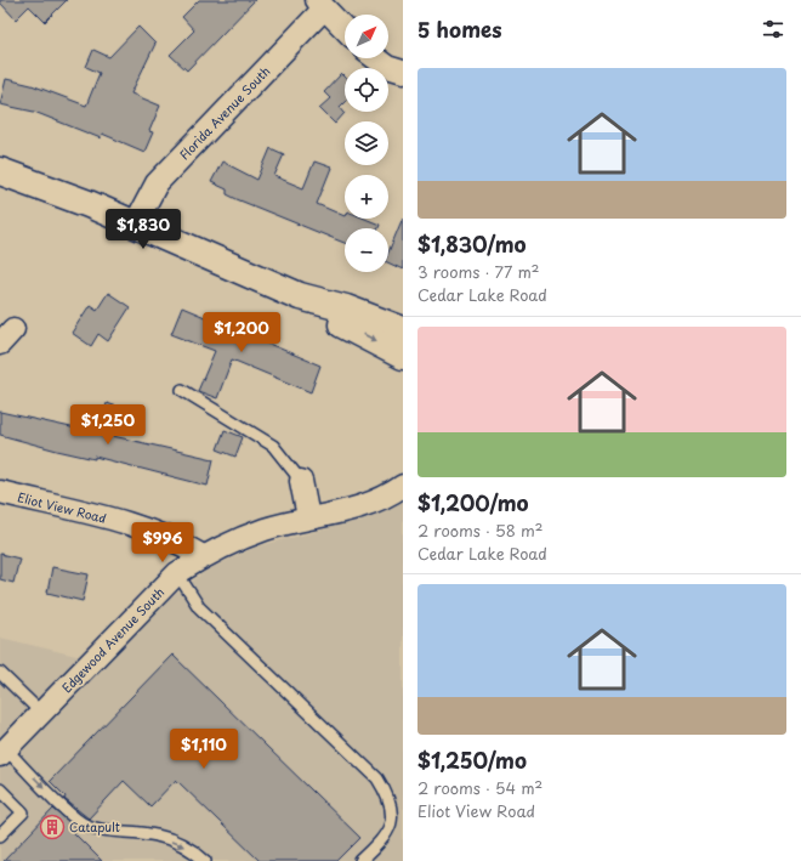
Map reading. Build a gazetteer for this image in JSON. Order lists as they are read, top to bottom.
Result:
{
  "streets": {
    "street": ["Florida Avenue South", "Eliot View Road", "Edgewood Avenue South"]
  },
  "crossings": [
    ["Eliot View Road", "Edgewood Avenue South"]
  ],
  "places": {
    "building": ["Catapult"]
  },
  "north": "top right",
  "page": {
    "heading": "5 homes",
    "map_buttons": ["+", "−"],
    "list": [
      {
        "name": "$1,830/mo",
        "note": "3 rooms · 77 m² · Cedar Lake Road"
      },
      {
        "name": "$1,200/mo",
        "note": "2 rooms · 58 m² · Cedar Lake Road"
      },
      {
        "name": "$1,250/mo",
        "note": "2 rooms · 54 m² · Eliot View Road"
      }
    ],
    "price": [
      "$1,830",
      "$1,200",
      "$1,250",
      "$996",
      "$1,110"
    ]
  }
}
